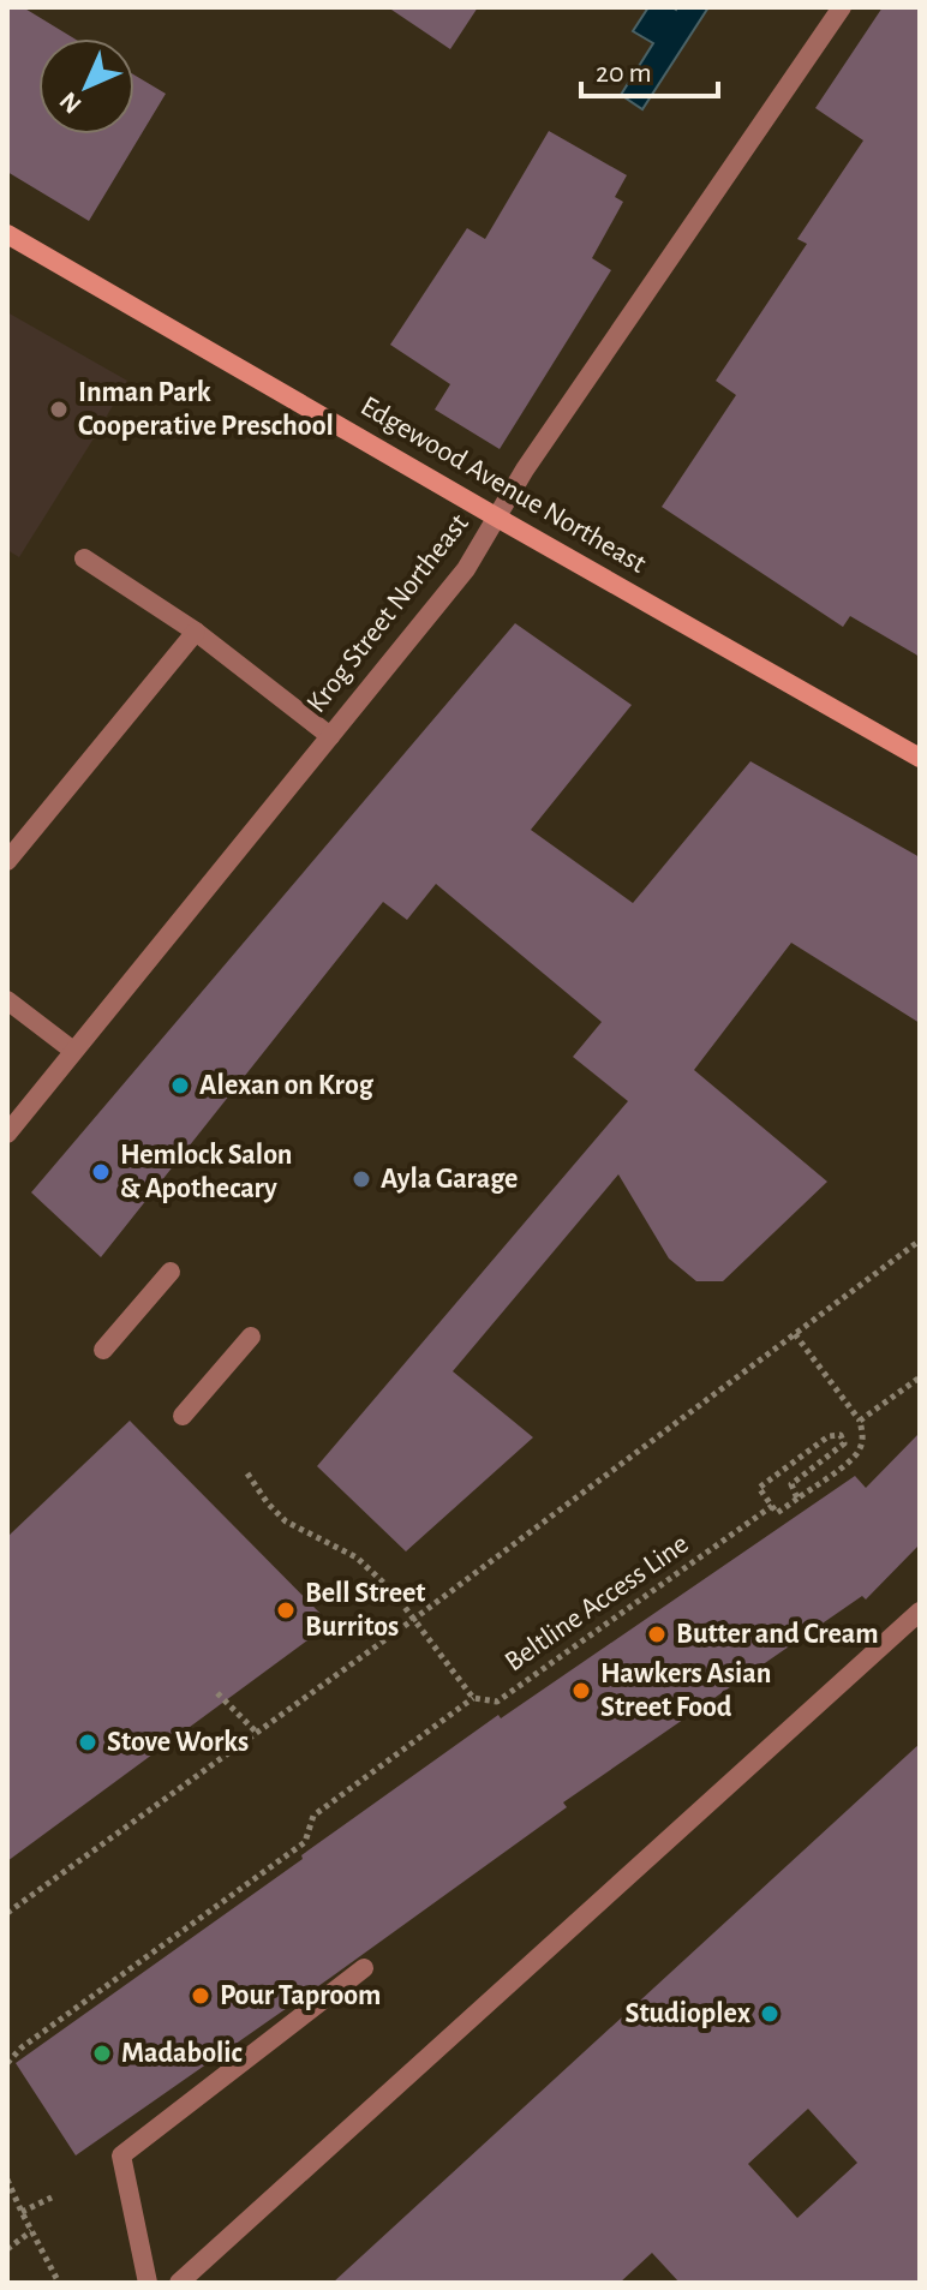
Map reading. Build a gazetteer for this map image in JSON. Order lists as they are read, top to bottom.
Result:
{
  "streets": {
    "main road": ["Edgewood Avenue Northeast"],
    "street": ["Krog Street Northeast"],
    "path": ["Beltline Access Line"]
  },
  "crossings": [
    ["Edgewood Avenue Northeast", "Krog Street Northeast"]
  ],
  "places": [
    "Inman Park Cooperative Preschool",
    "Alexan on Krog",
    "Hemlock Salon & Apothecary",
    "Ayla Garage",
    "Bell Street Burritos",
    "Butter and Cream",
    "Hawkers Asian Street Food",
    "Stove Works",
    "Pour Taproom",
    "Studioplex",
    "Madabolic"
  ],
  "scale_bar": "20 m",
  "north": "bottom left"
}
